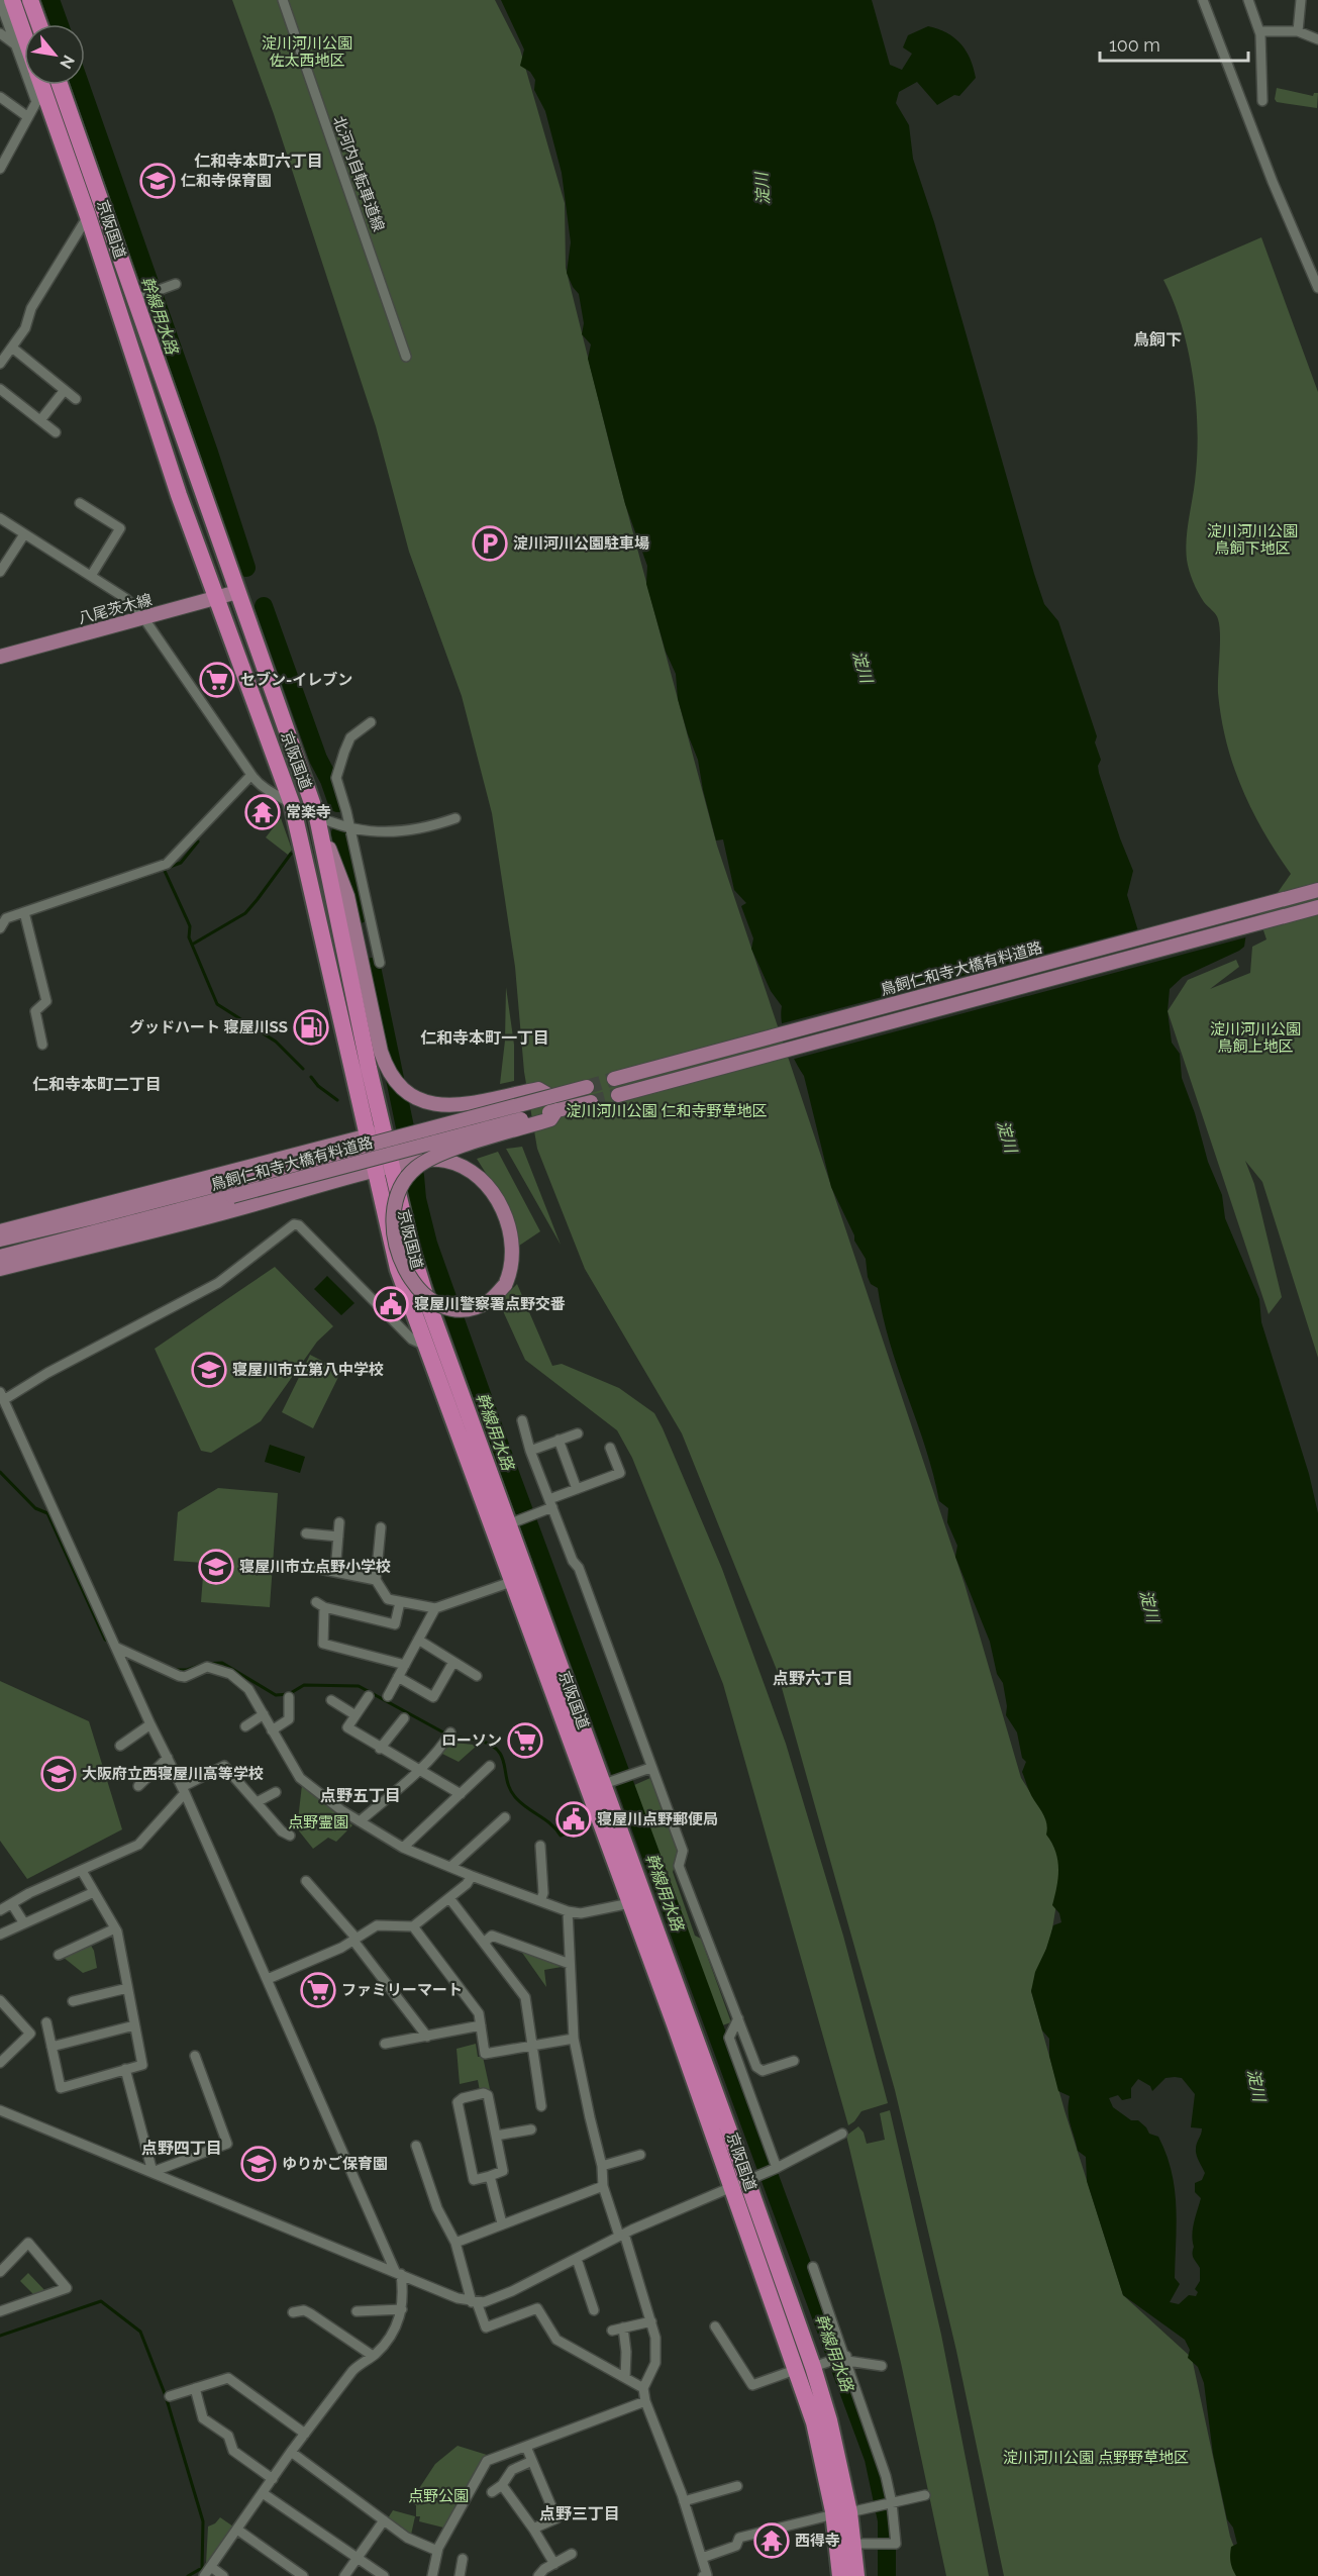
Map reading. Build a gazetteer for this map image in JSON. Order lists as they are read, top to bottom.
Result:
{
  "streets": {
    "highway": ["京阪国道"],
    "main road": ["八尾茨木線", "鳥飼仁和寺大橋有料道路"],
    "street": ["北河内自転車道線"]
  },
  "crossings": [
    ["京阪国道", "八尾茨木線"]
  ],
  "districts": [
    "仁和寺本町六丁目",
    "鳥飼下",
    "仁和寺本町一丁目",
    "仁和寺本町二丁目",
    "点野六丁目",
    "点野五丁目",
    "点野四丁目",
    "点野三丁目"
  ],
  "water": ["淀川", "幹線用水路"],
  "parks": [
    "淀川河川公園 佐太西地区",
    "淀川河川公園 鳥飼下地区",
    "淀川河川公園 鳥飼上地区",
    "淀川河川公園 仁和寺野草地区",
    "点野霊園",
    "淀川河川公園 点野野草地区",
    "点野公園"
  ],
  "places": {
    "school or university": [
      "仁和寺保育園",
      "寝屋川市立第八中学校",
      "寝屋川市立点野小学校",
      "大阪府立西寝屋川高等学校",
      "ゆりかご保育園"
    ],
    "parking": ["淀川河川公園駐車場"],
    "supermarket": ["セブン-イレブン", "ローソン", "ファミリーマート"],
    "temple": ["常楽寺", "西得寺"],
    "fuel station": ["グッドハート 寝屋川SS"],
    "public building": ["寝屋川警察署点野交番", "寝屋川点野郵便局"]
  },
  "scale_bar": "100 m",
  "north": "bottom right"
}
